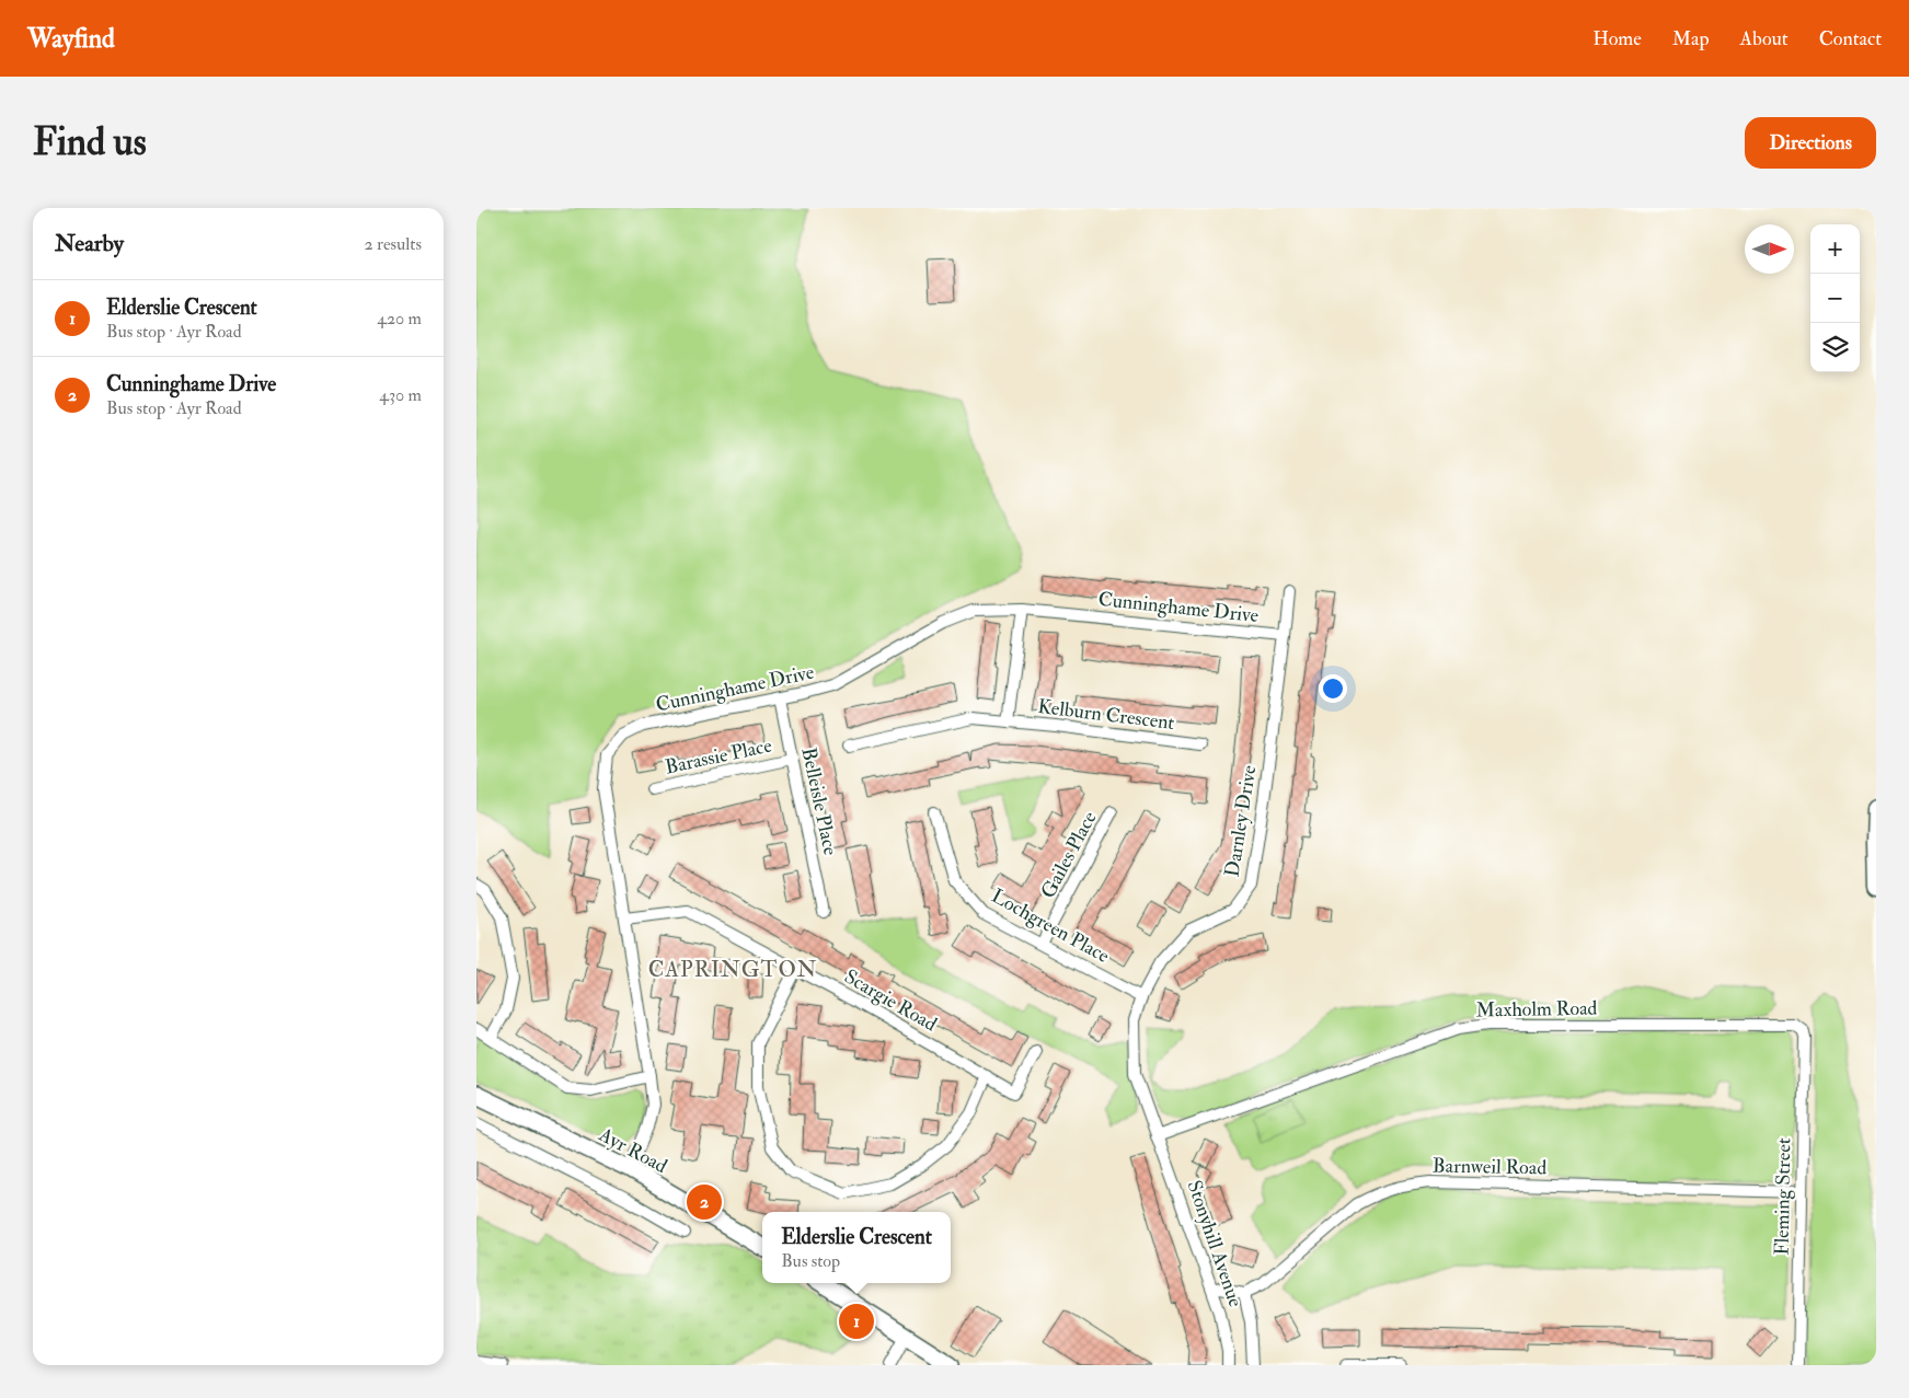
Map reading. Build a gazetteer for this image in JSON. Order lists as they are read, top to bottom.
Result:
{
  "streets": {
    "main road": ["Ayr Road"],
    "street": [
      "Cunninghame Drive",
      "Kelburn Crescent",
      "Barassie Place",
      "Belleisle Place",
      "Darnley Drive",
      "Gailes Place",
      "Lochgreen Place",
      "Scargie Road",
      "Maxholm Road",
      "Barnweil Road",
      "Fleming Street",
      "Stonyhill Avenue"
    ]
  },
  "crossings": [
    ["Cunninghame Drive", "Kelburn Crescent"],
    ["Cunninghame Drive", "Belleisle Place"],
    ["Cunninghame Drive", "Darnley Drive"],
    ["Cunninghame Drive", "Scargie Road"],
    ["Cunninghame Drive", "Ayr Road"],
    ["Barassie Place", "Belleisle Place"],
    ["Darnley Drive", "Lochgreen Place"],
    ["Darnley Drive", "Maxholm Road"],
    ["Darnley Drive", "Stonyhill Avenue"],
    ["Gailes Place", "Lochgreen Place"],
    ["Maxholm Road", "Fleming Street"],
    ["Maxholm Road", "Stonyhill Avenue"],
    ["Barnweil Road", "Fleming Street"],
    ["Barnweil Road", "Stonyhill Avenue"]
  ],
  "districts": ["CAPRINGTON"],
  "north": "right",
  "page": {
    "header": "Wayfind",
    "nav": [
      "Home",
      "Map",
      "About",
      "Contact"
    ],
    "buttons": "Directions",
    "title": "Find us",
    "heading": ["Nearby", "2 results"],
    "map_buttons": ["+", "−"],
    "list": [
      {
        "mark": "1",
        "name": "Elderslie Crescent",
        "note": "Bus stop · Ayr Road",
        "value": "420 m"
      },
      {
        "mark": "2",
        "name": "Cunninghame Drive",
        "note": "Bus stop · Ayr Road",
        "value": "430 m"
      }
    ],
    "pins": ["2", "1"],
    "popup": ["Elderslie Crescent", "Bus stop"]
  }
}
